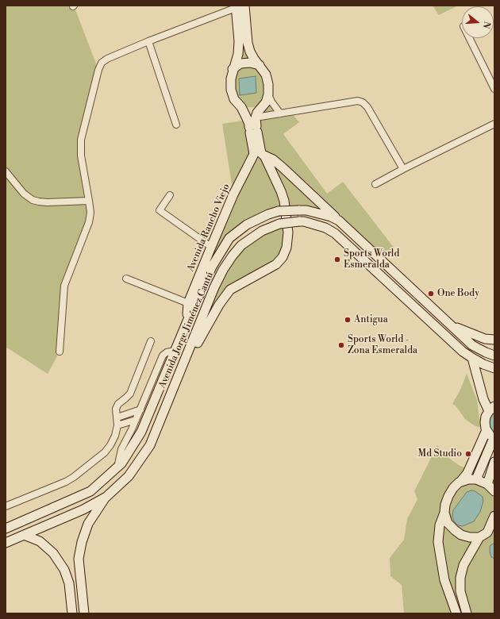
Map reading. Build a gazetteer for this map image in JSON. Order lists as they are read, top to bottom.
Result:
{
  "streets": {
    "main road": ["Avenida Rancho Viejo", "Avenida Jorge Jiménez Cantú"]
  },
  "crossings": [
    ["Avenida Rancho Viejo", "Avenida Jorge Jiménez Cantú"]
  ],
  "places": [
    "Sports World Esmeralda",
    "One Body",
    "Antigua",
    "Sports World - Zona Esmeralda",
    "Md Studio"
  ],
  "north": "right"
}
